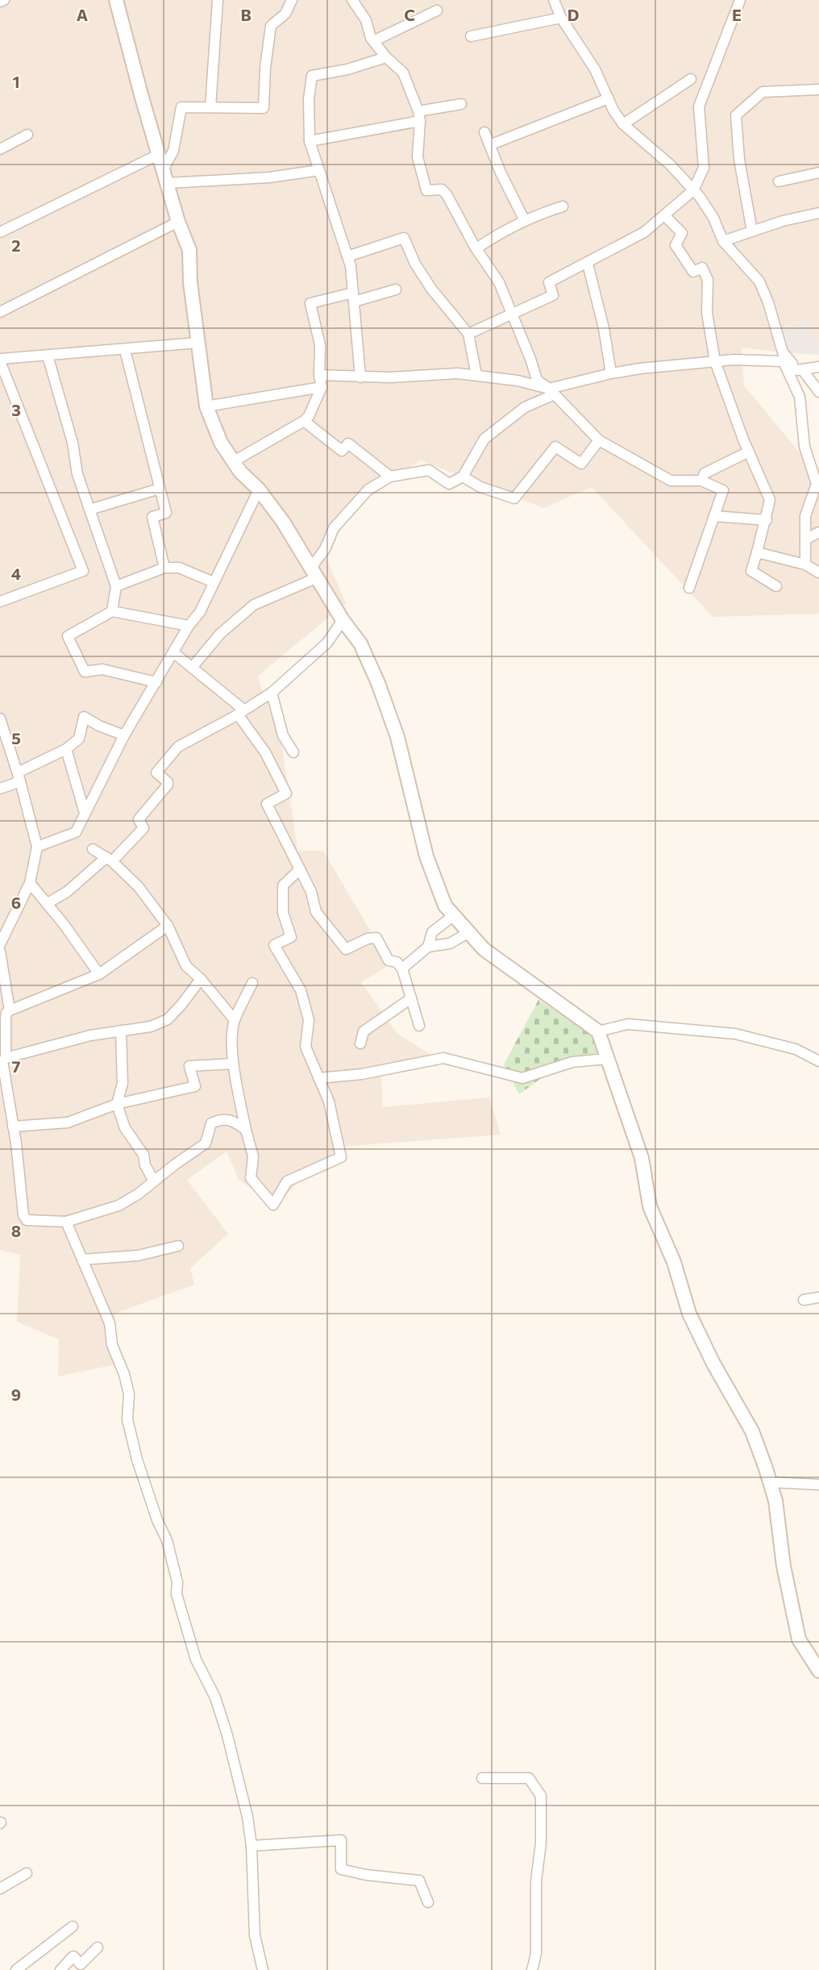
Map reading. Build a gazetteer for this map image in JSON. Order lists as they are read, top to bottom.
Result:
{
  "grid": {
    "columns": [
      "A",
      "B",
      "C",
      "D",
      "E"
    ],
    "rows": [
      "1",
      "2",
      "3",
      "4",
      "5",
      "6",
      "7",
      "8",
      "9"
    ]
  }
}
